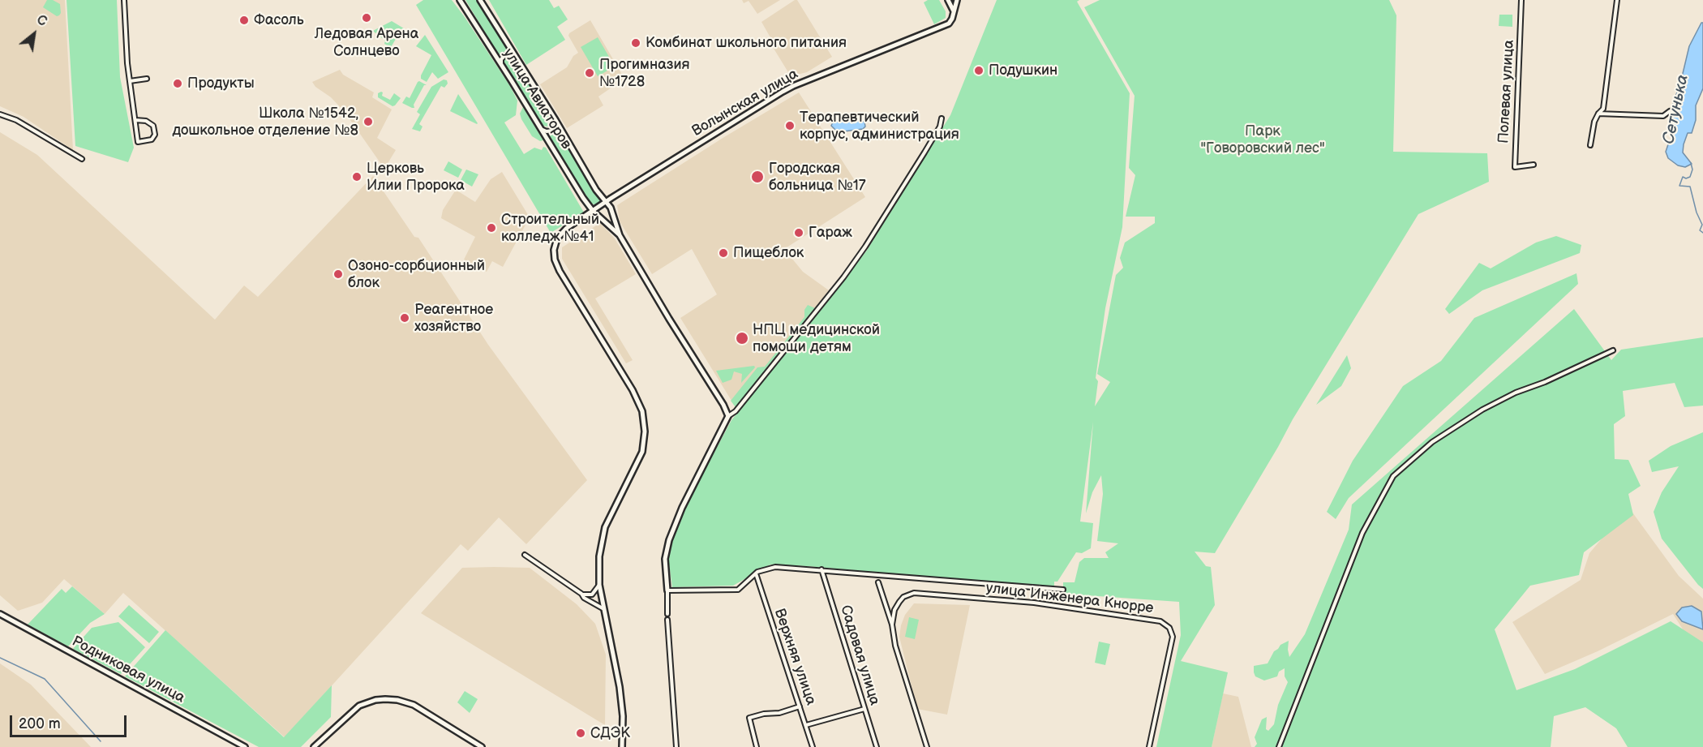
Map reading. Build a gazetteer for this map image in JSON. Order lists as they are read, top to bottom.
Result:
{
  "streets": {
    "street": [
      "Полевая улица",
      "улица Авиаторов",
      "Волынская улица",
      "улица Инженера Кнорре",
      "Садовая улица",
      "Верхняя улица",
      "Родниковая улица"
    ]
  },
  "crossings": [
    ["улица Авиаторов", "Волынская улица"]
  ],
  "water": ["Сетунька"],
  "parks": ["Парк \"Говоровский лес\""],
  "places": [
    "Ледовая Арена Солнцево",
    "Фасоль",
    "Комбинат школьного питания",
    "Подушкин",
    "Прогимназия №1728",
    "Продукты",
    "Школа №1542, дошкольное отделение №8",
    "Терапевтический корпус, администрация",
    "Церковь Илии Пророка",
    "Городская больница №17",
    "Строительный колледж №41",
    "Гараж",
    "Пищеблок",
    "Озоно-сорбционный блок",
    "Реагентное хозяйство",
    "НПЦ медицинской помощи детям",
    "СДЭК"
  ],
  "scale_bar": "200 m",
  "north": "top right"
}
